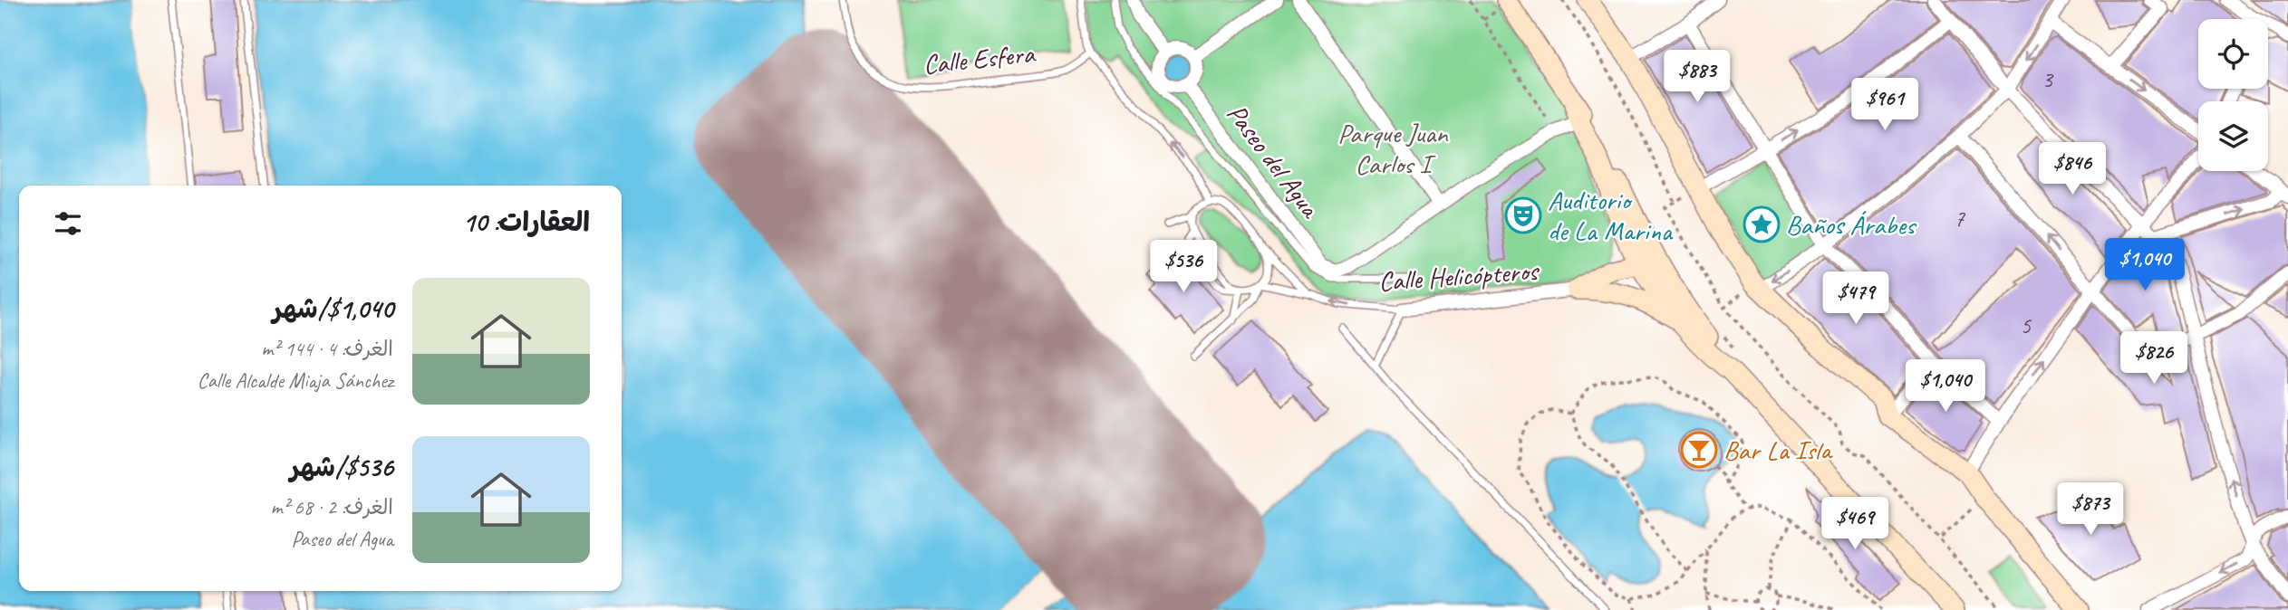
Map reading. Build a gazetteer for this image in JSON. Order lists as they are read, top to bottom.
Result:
{
  "streets": {
    "street": ["Paseo del Agua", "Calle Helicópteros"],
    "lane": ["Calle Esfera"]
  },
  "parks": ["Parque Juan Carlos I"],
  "places": {
    "theatre": ["Auditorio de La Marina"],
    "place": ["Baños Árabes"],
    "bar": ["Bar La Isla"]
  },
  "house_numbers": ["3", "7", "5"],
  "page": {
    "price": [
      "$883",
      "$961",
      "$846",
      "$1,040",
      "$536",
      "$479",
      "$826",
      "$1,040",
      "$873",
      "$469"
    ],
    "heading": "العقارات: 10",
    "list": [
      {
        "name": "$1,040/شهر",
        "note": "الغرف: 4 · 144 m² · Calle Alcalde Miaja Sánchez"
      },
      {
        "name": "$536/شهر",
        "note": "الغرف: 2 · 68 m² · Paseo del Agua"
      }
    ]
  }
}
